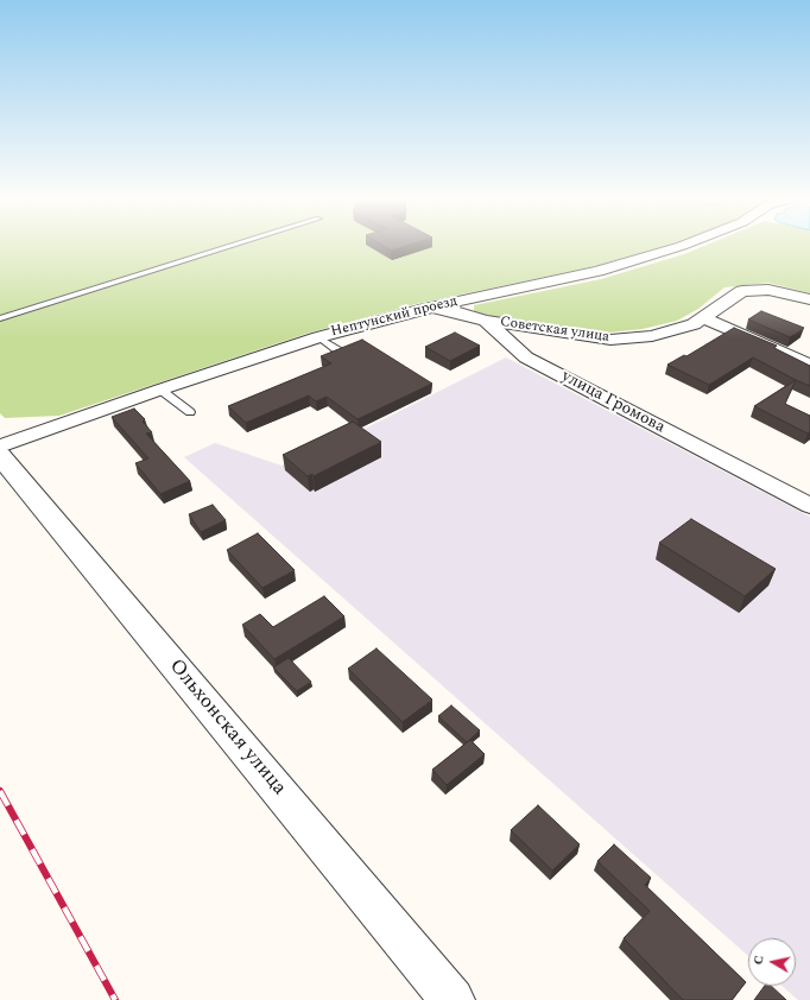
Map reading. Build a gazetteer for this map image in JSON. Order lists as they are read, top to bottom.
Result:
{
  "streets": {
    "street": [
      "Нептунский проезд",
      "Советская улица",
      "улица Громова",
      "Ольхонская улица"
    ]
  },
  "crossings": [
    ["Нептунский проезд", "улица Громова"],
    ["Советская улица", "улица Громова"]
  ],
  "north": "left"
}
